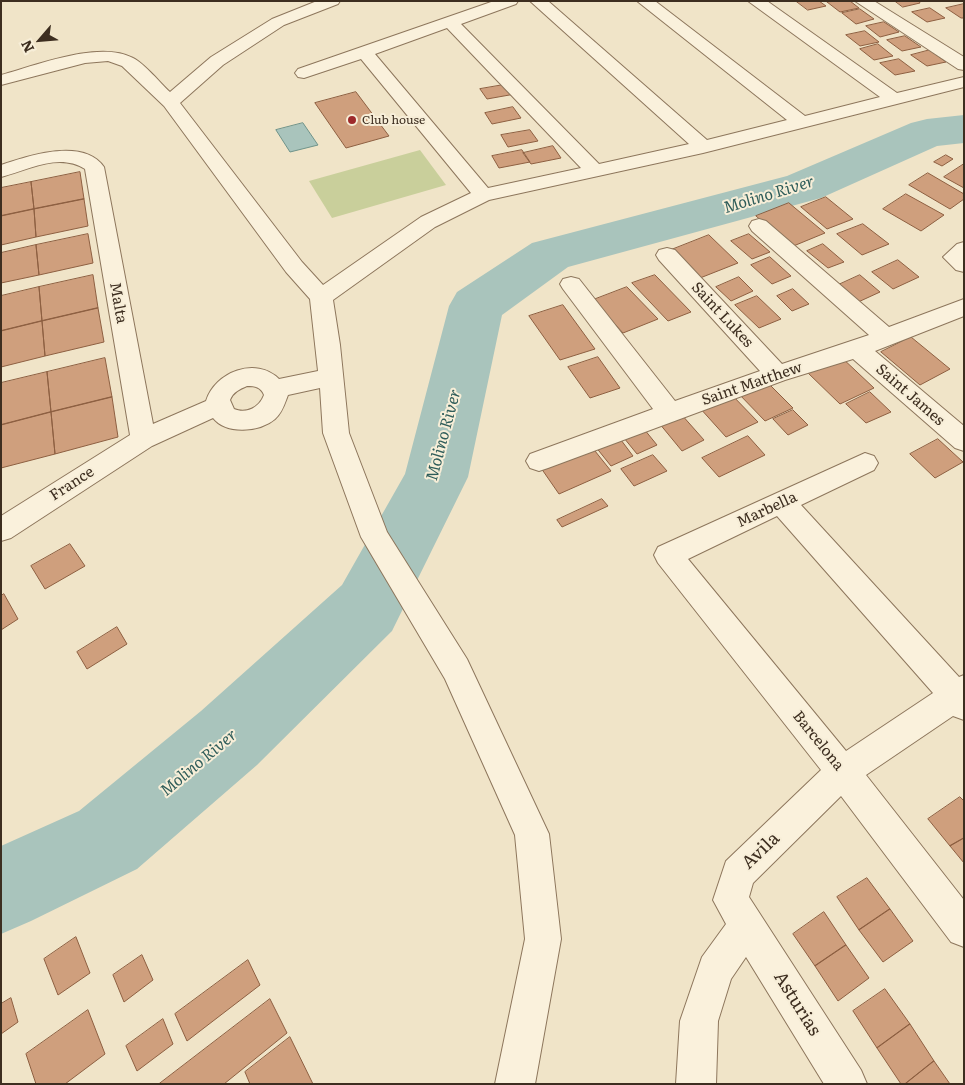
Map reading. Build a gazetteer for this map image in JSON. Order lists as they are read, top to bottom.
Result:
{
  "streets": {
    "street": [
      "Malta",
      "Saint Lukes",
      "Saint Matthew",
      "Saint James",
      "France",
      "Marbella",
      "Barcelona",
      "Avila",
      "Asturias"
    ]
  },
  "crossings": [
    ["Malta", "France"],
    ["Saint Lukes", "Saint Matthew"],
    ["Saint Matthew", "Saint James"],
    ["Marbella", "Barcelona"],
    ["Barcelona", "Avila"],
    ["Avila", "Asturias"]
  ],
  "water": ["Molino River"],
  "places": ["Club house"],
  "north": "bottom left"
}
